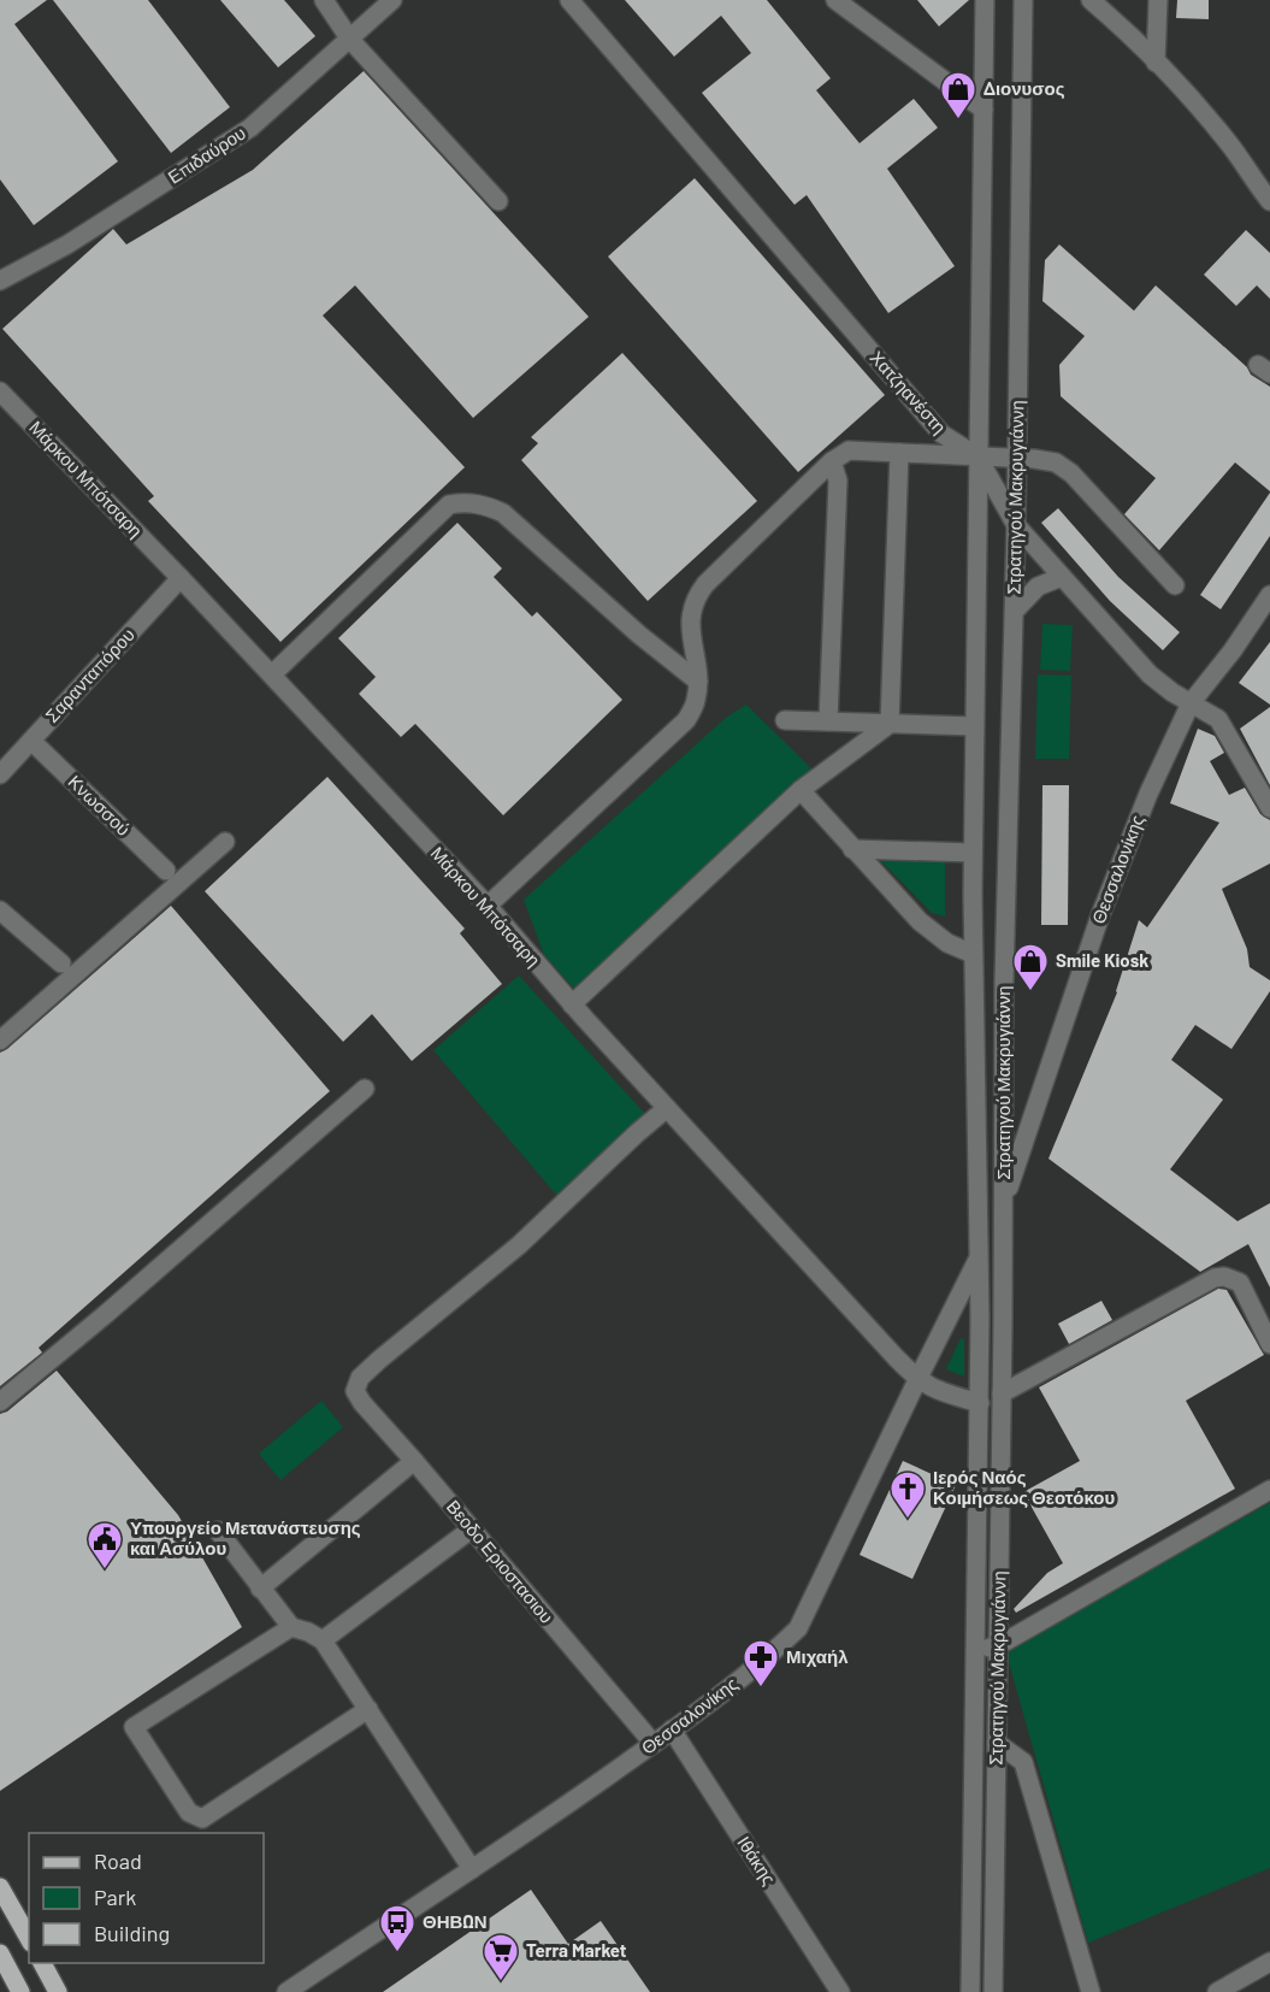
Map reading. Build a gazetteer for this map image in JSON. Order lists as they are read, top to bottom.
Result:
{
  "streets": {
    "street": [
      "Επιδαύρου",
      "Χατζηανέστη",
      "Μάρκου Μπότσαρη",
      "Στρατηγού Μακρυγιάννη",
      "Σαρανταπόρου",
      "Κνωσσού",
      "Θεσσαλονίκης",
      "Βεοδο Εριοστασιου",
      "Ιθάκης"
    ]
  },
  "crossings": [
    ["Χατζηανέστη", "Στρατηγού Μακρυγιάννη"],
    ["Χατζηανέστη", "Θεσσαλονίκης"],
    ["Μάρκου Μπότσαρη", "Στρατηγού Μακρυγιάννη"],
    ["Μάρκου Μπότσαρη", "Σαρανταπόρου"],
    ["Μάρκου Μπότσαρη", "Θεσσαλονίκης"],
    ["Μάρκου Μπότσαρη", "Βεοδο Εριοστασιου"],
    ["Στρατηγού Μακρυγιάννη", "Θεσσαλονίκης"],
    ["Σαρανταπόρου", "Κνωσσού"],
    ["Θεσσαλονίκης", "Βεοδο Εριοστασιου"],
    ["Θεσσαλονίκης", "Ιθάκης"]
  ],
  "places": {
    "shop": ["Διονυσος", "Smile Kiosk"],
    "church": ["Ιερός Ναός Κοιμήσεως Θεοτόκου"],
    "public building": ["Υπουργείο Μετανάστευσης και Ασύλου"],
    "pharmacy": ["Μιχαήλ"],
    "bus stop": ["ΘΗΒΩΝ"],
    "supermarket": ["Terra Market"]
  },
  "legend": ["Road", "Park", "Building"]
}
